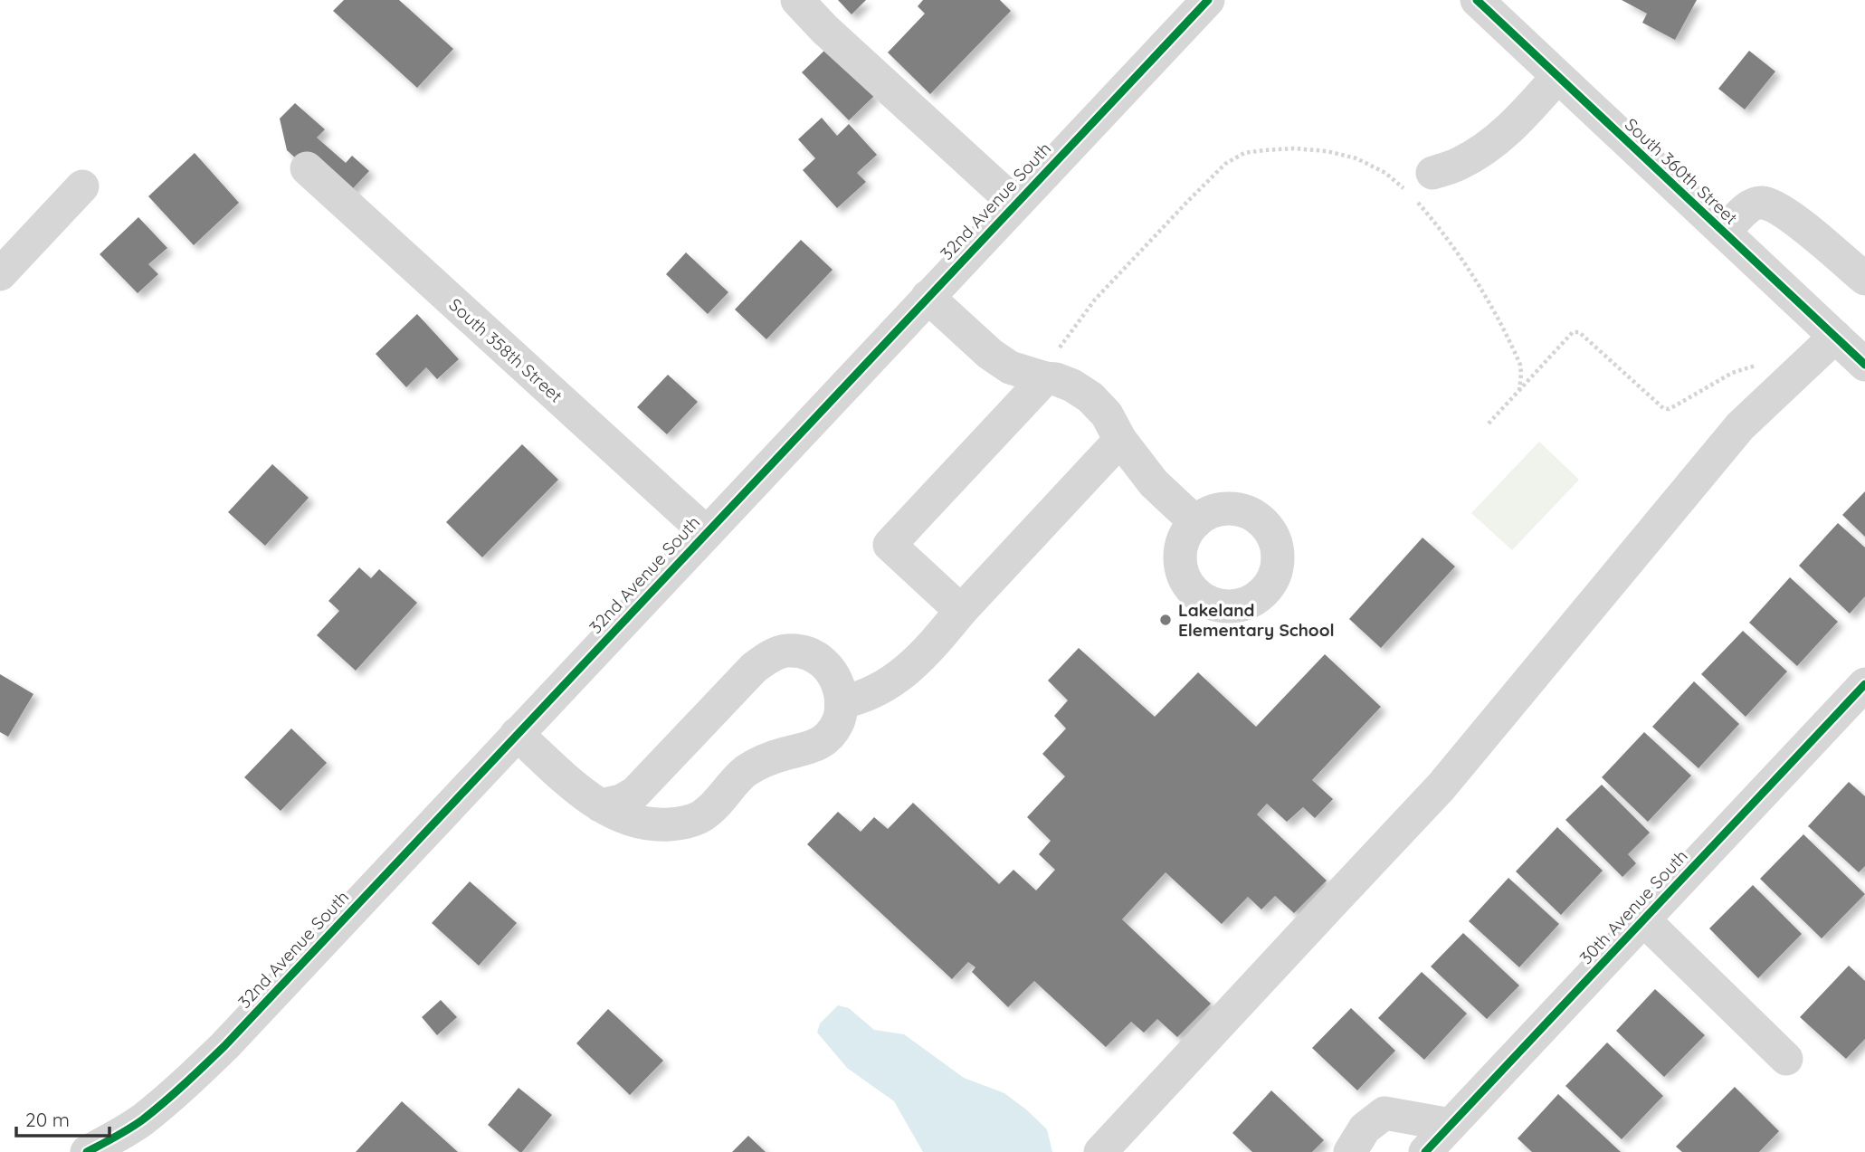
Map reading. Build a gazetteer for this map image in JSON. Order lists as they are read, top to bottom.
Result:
{
  "streets": {
    "street": [
      "South 360th Street",
      "32nd Avenue South",
      "South 358th Street",
      "30th Avenue South"
    ]
  },
  "crossings": [
    ["32nd Avenue South", "South 358th Street"]
  ],
  "places": ["Lakeland Elementary School"],
  "scale_bar": "20 m"
}
